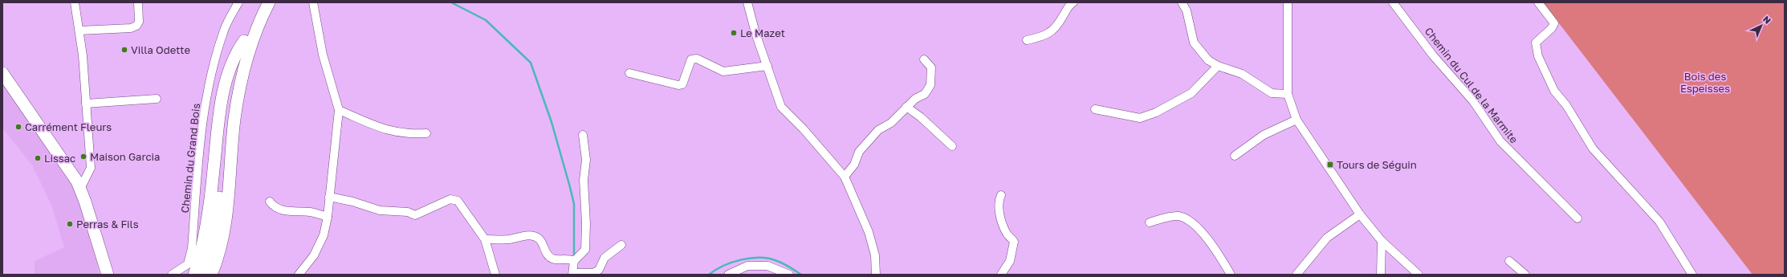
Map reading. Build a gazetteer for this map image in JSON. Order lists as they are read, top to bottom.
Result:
{
  "streets": {
    "street": ["Chemin du Cul de la Marmite", "Chemin du Grand Bois"]
  },
  "parks": ["Bois des Espeisses"],
  "places": {
    "other": [
      "Le Mazet",
      "Villa Odette",
      "Carrément Fleurs",
      "Maison Garcia",
      "Lissac",
      "Perras & Fils"
    ],
    "transit": ["Tours de Séguin"]
  },
  "north": "top right"
}
